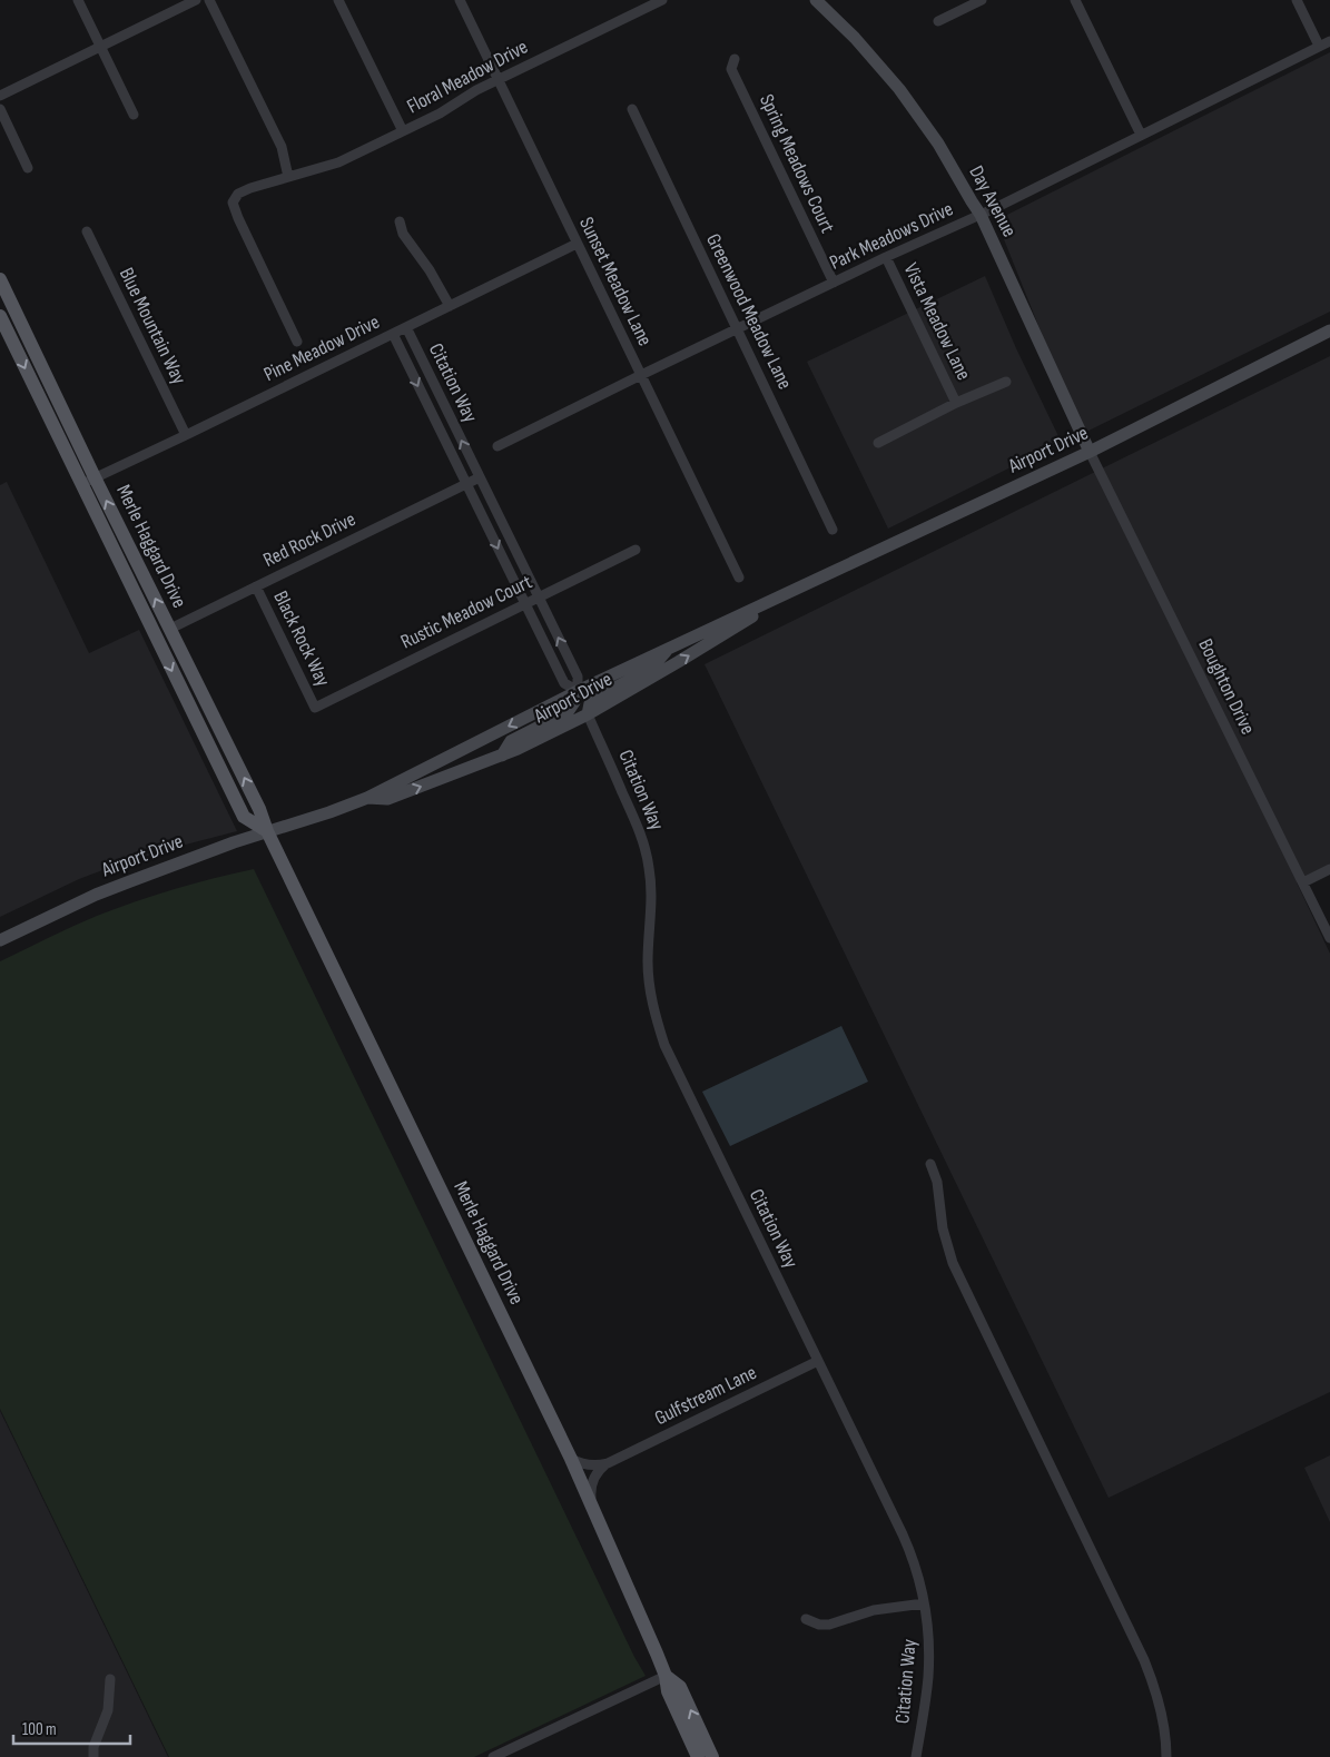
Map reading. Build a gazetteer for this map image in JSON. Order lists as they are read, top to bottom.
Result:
{
  "streets": {
    "main road": ["Day Avenue", "Airport Drive", "Merle Haggard Drive"],
    "street": [
      "Floral Meadow Drive",
      "Spring Meadows Court",
      "Park Meadows Drive",
      "Sunset Meadow Lane",
      "Greenwood Meadow Lane",
      "Vista Meadow Lane",
      "Blue Mountain Way",
      "Pine Meadow Drive",
      "Citation Way",
      "Red Rock Drive",
      "Rustic Meadow Court",
      "Black Rock Way",
      "Boughton Drive",
      "Gulfstream Lane"
    ]
  },
  "crossings": [
    ["Floral Meadow Drive", "Sunset Meadow Lane"],
    ["Spring Meadows Court", "Park Meadows Drive"],
    ["Day Avenue", "Park Meadows Drive"],
    ["Day Avenue", "Airport Drive"],
    ["Day Avenue", "Boughton Drive"],
    ["Park Meadows Drive", "Sunset Meadow Lane"],
    ["Park Meadows Drive", "Greenwood Meadow Lane"],
    ["Park Meadows Drive", "Vista Meadow Lane"],
    ["Sunset Meadow Lane", "Pine Meadow Drive"],
    ["Blue Mountain Way", "Pine Meadow Drive"],
    ["Pine Meadow Drive", "Citation Way"],
    ["Pine Meadow Drive", "Merle Haggard Drive"],
    ["Citation Way", "Airport Drive"],
    ["Citation Way", "Red Rock Drive"],
    ["Citation Way", "Rustic Meadow Court"],
    ["Citation Way", "Gulfstream Lane"],
    ["Airport Drive", "Merle Haggard Drive"],
    ["Airport Drive", "Boughton Drive"],
    ["Red Rock Drive", "Merle Haggard Drive"],
    ["Red Rock Drive", "Black Rock Way"],
    ["Merle Haggard Drive", "Gulfstream Lane"],
    ["Rustic Meadow Court", "Black Rock Way"]
  ],
  "scale_bar": "100 m"
}
